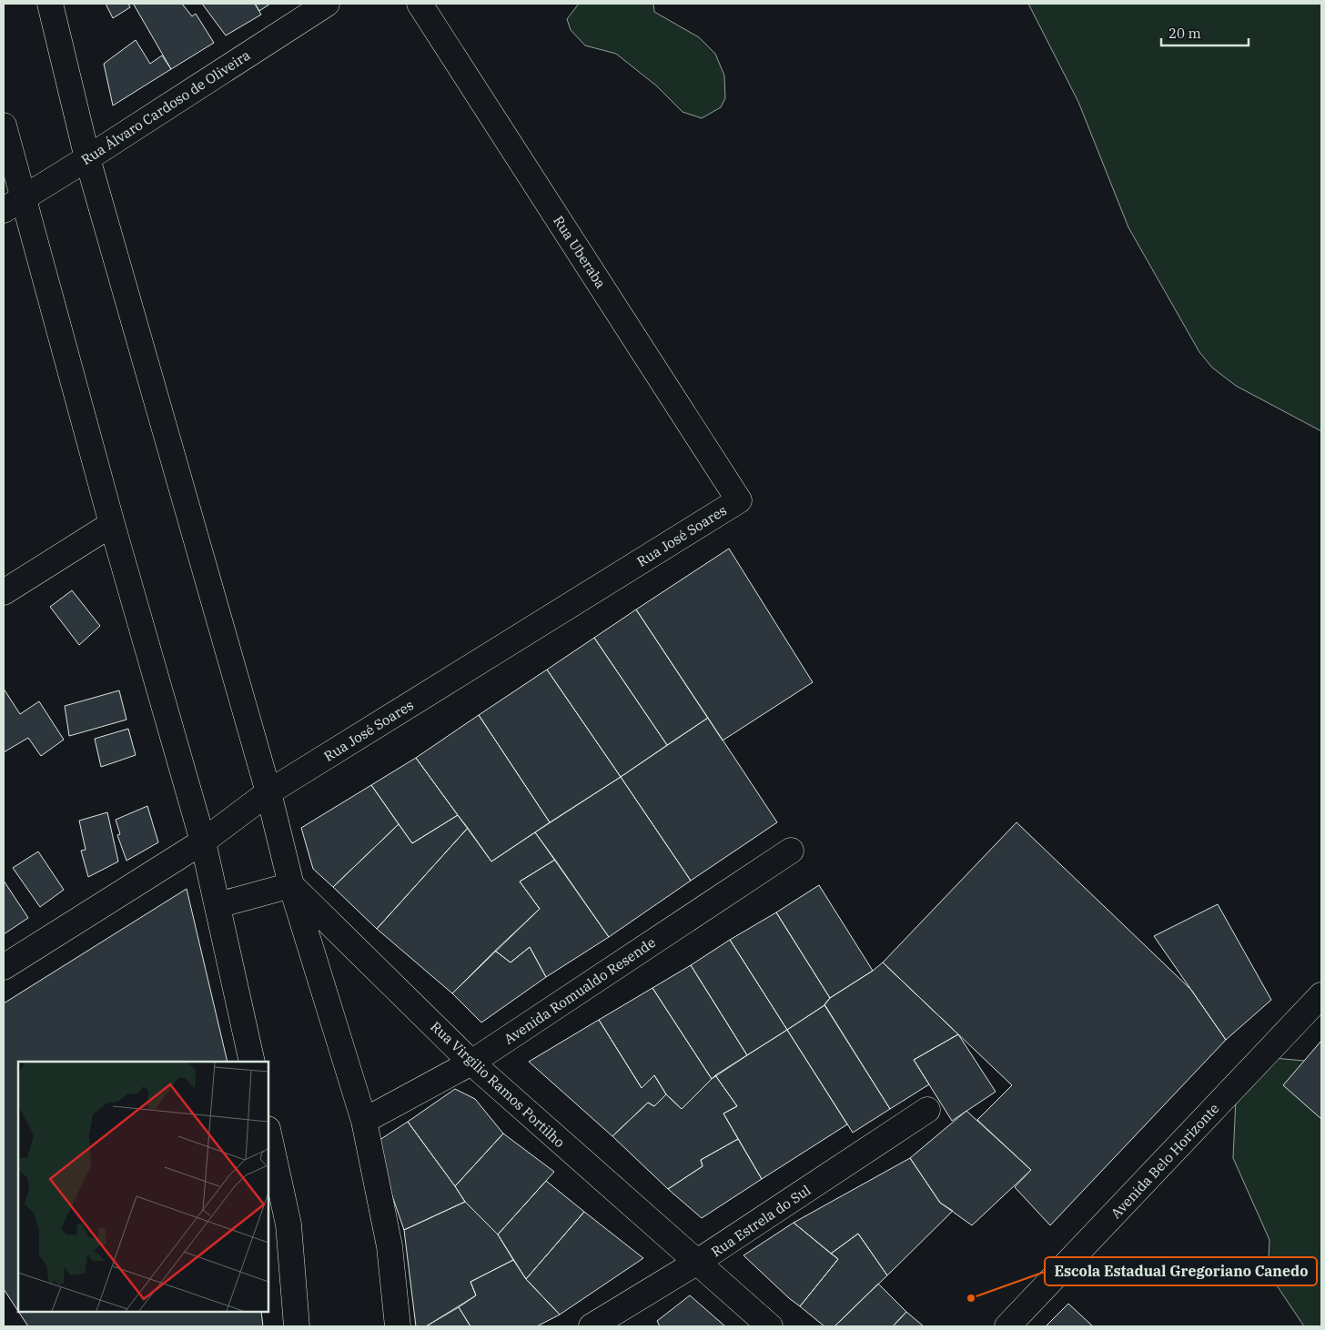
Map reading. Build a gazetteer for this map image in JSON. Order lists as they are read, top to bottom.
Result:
{
  "streets": {
    "street": [
      "Rua Álvaro Cardoso de Oliveira",
      "Rua Uberaba",
      "Rua José Soares",
      "Avenida Romualdo Resende",
      "Rua Virgilio Ramos Portilho",
      "Avenida Belo Horizonte",
      "Rua Estrela do Sul"
    ]
  },
  "crossings": [
    ["Rua Uberaba", "Rua José Soares"],
    ["Avenida Romualdo Resende", "Rua Virgilio Ramos Portilho"],
    ["Rua Virgilio Ramos Portilho", "Rua Estrela do Sul"]
  ],
  "places": ["Escola Estadual Gregoriano Canedo"],
  "scale_bar": "20 m"
}
